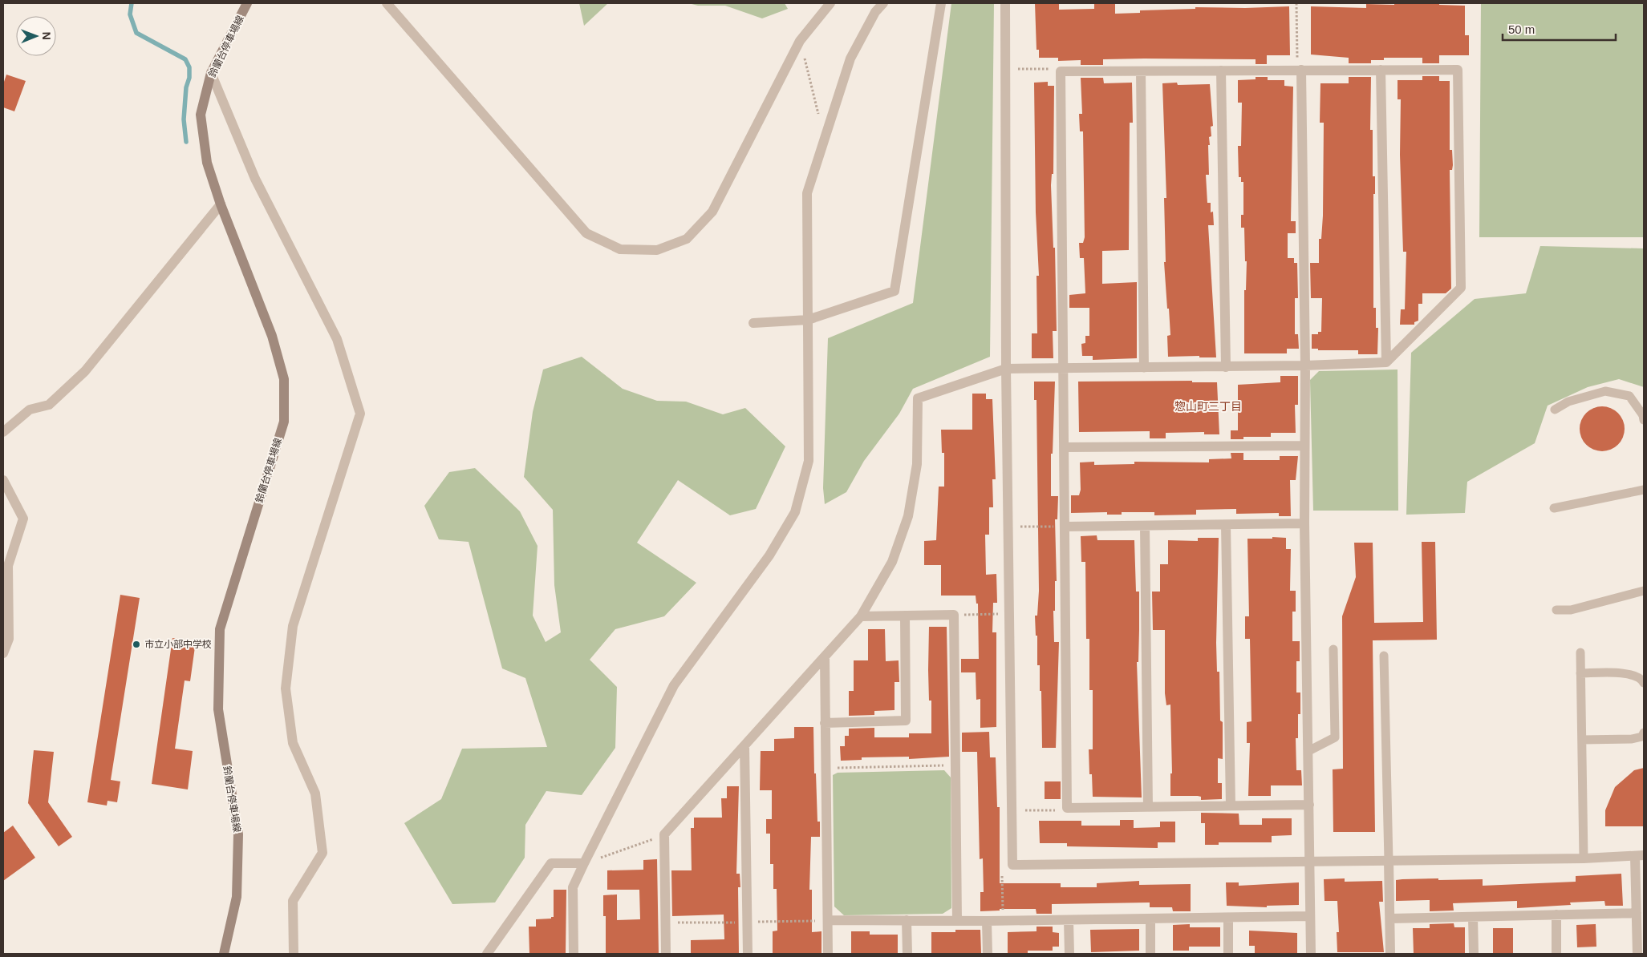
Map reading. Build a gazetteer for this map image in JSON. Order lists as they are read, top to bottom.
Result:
{
  "streets": {
    "main road": ["鈴蘭台停車場線"]
  },
  "districts": ["惣山町三丁目"],
  "places": ["市立小部中学校"],
  "scale_bar": "50 m",
  "north": "right"
}
